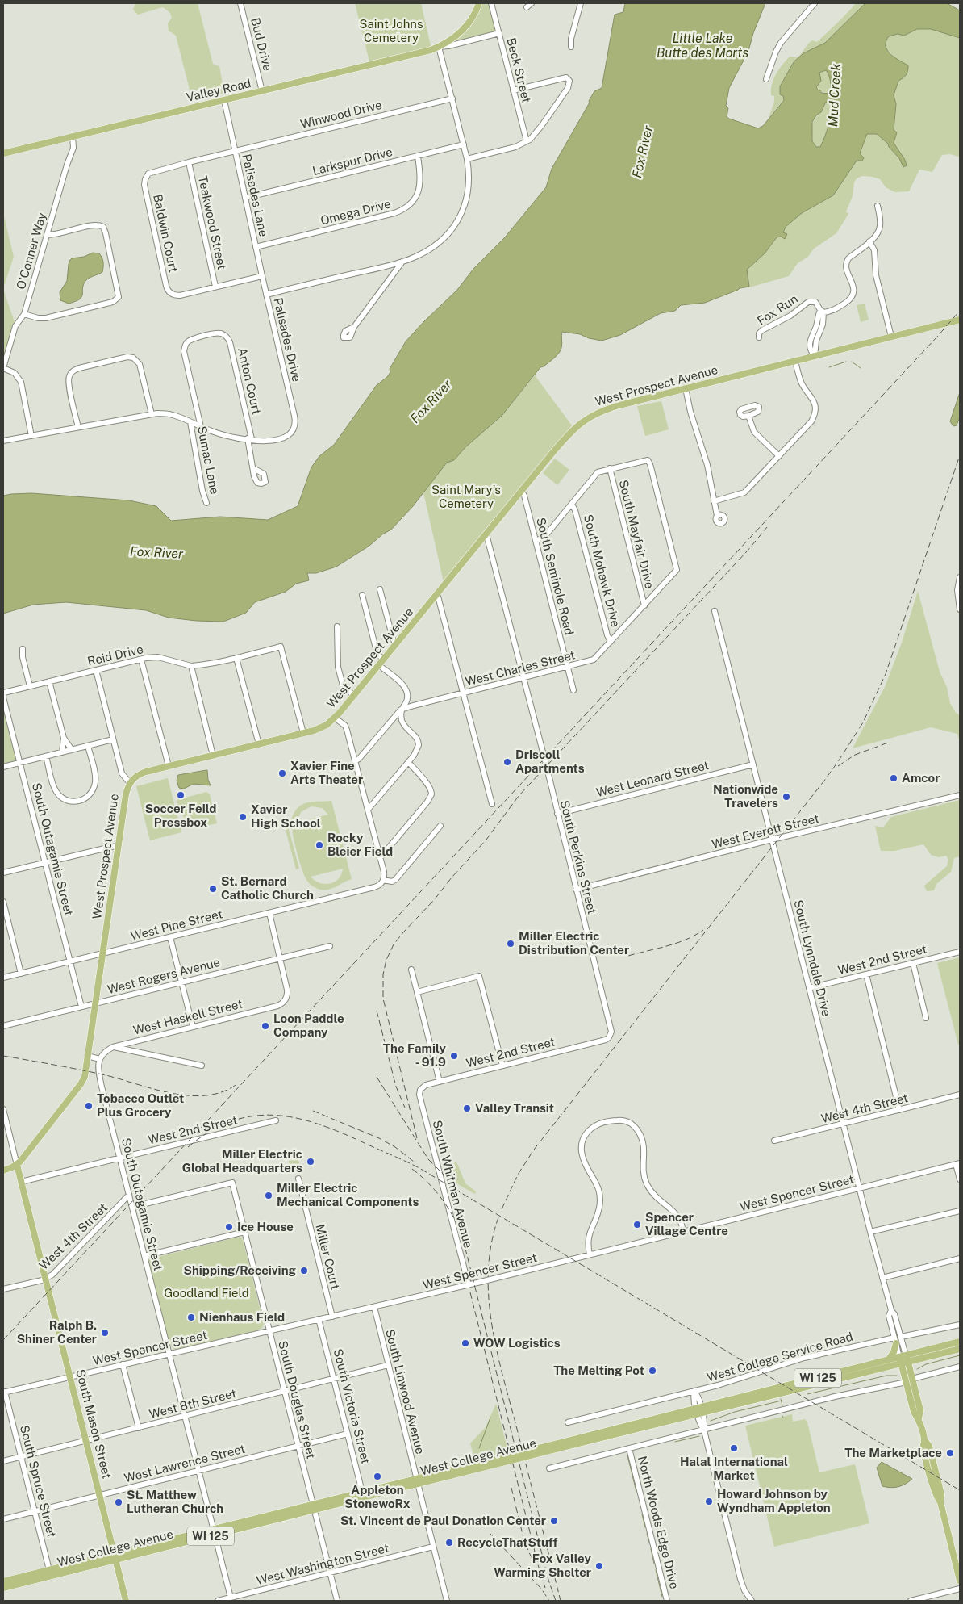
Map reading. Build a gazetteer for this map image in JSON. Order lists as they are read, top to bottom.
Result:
{
  "streets": {
    "main road": [
      "Valley Road",
      "West Prospect Avenue",
      "WI 125",
      "South Mason Street",
      "West College Avenue"
    ],
    "street": [
      "Bud Drive",
      "Beck Street",
      "Winwood Drive",
      "Larkspur Drive",
      "Palisades Lane",
      "Omega Drive",
      "Teakwood Street",
      "Baldwin Court",
      "O'Conner Way",
      "Fox Run",
      "Palisades Drive",
      "Anton Court",
      "Sumac Lane",
      "South Mayfair Drive",
      "South Mohawk Drive",
      "South Seminole Road",
      "Reid Drive",
      "West Charles Street",
      "West Leonard Street",
      "West Everett Street",
      "South Outagamie Street",
      "South Perkins Street",
      "West Pine Street",
      "South Lynndale Drive",
      "West 2nd Street",
      "West Rogers Avenue",
      "West Haskell Street",
      "West 4th Street",
      "South Whitman Avenue",
      "West Spencer Street",
      "Miller Court",
      "West College Service Road",
      "South Linwood Avenue",
      "South Douglas Street",
      "West 8th Street",
      "South Victoria Street",
      "West Lawrence Street",
      "South Spruce Street",
      "North Woods Edge Drive",
      "West Washington Street"
    ]
  },
  "crossings": [
    ["Bud Drive", "Valley Road"],
    ["Beck Street", "Valley Road"],
    ["Valley Road", "Palisades Lane"],
    ["Valley Road", "O'Conner Way"],
    ["Valley Road", "Palisades Drive"],
    ["Winwood Drive", "Palisades Lane"],
    ["Winwood Drive", "Baldwin Court"],
    ["Winwood Drive", "Palisades Drive"],
    ["Larkspur Drive", "Palisades Lane"],
    ["Larkspur Drive", "Omega Drive"],
    ["Larkspur Drive", "Palisades Drive"],
    ["Palisades Lane", "Omega Drive"],
    ["Palisades Lane", "Baldwin Court"],
    ["Palisades Lane", "Palisades Drive"],
    ["Teakwood Street", "Baldwin Court"],
    ["Palisades Drive", "Anton Court"],
    ["Palisades Drive", "Sumac Lane"],
    ["West Prospect Avenue", "South Seminole Road"],
    ["West Prospect Avenue", "Reid Drive"],
    ["West Prospect Avenue", "South Perkins Street"],
    ["West Prospect Avenue", "West Pine Street"],
    ["West Prospect Avenue", "West Rogers Avenue"],
    ["West Prospect Avenue", "South Mason Street"],
    ["South Mayfair Drive", "West Charles Street"],
    ["South Mohawk Drive", "West Charles Street"],
    ["South Seminole Road", "West Charles Street"],
    ["Reid Drive", "South Outagamie Street"],
    ["West Charles Street", "South Perkins Street"],
    ["West Leonard Street", "South Perkins Street"],
    ["West Leonard Street", "South Lynndale Drive"],
    ["West Everett Street", "South Perkins Street"],
    ["West Everett Street", "South Lynndale Drive"],
    ["South Outagamie Street", "West Pine Street"],
    ["South Outagamie Street", "West 2nd Street"],
    ["South Outagamie Street", "West Rogers Avenue"],
    ["South Outagamie Street", "West Haskell Street"],
    ["South Outagamie Street", "West 4th Street"],
    ["South Outagamie Street", "West Spencer Street"],
    ["South Outagamie Street", "South Douglas Street"],
    ["South Outagamie Street", "West 8th Street"],
    ["South Outagamie Street", "West College Avenue"],
    ["South Outagamie Street", "West Lawrence Street"],
    ["South Outagamie Street", "West Washington Street"],
    ["South Perkins Street", "West 2nd Street"],
    ["South Lynndale Drive", "West 2nd Street"],
    ["South Lynndale Drive", "West 4th Street"],
    ["South Lynndale Drive", "West Spencer Street"],
    ["South Lynndale Drive", "West College Service Road"],
    ["South Lynndale Drive", "West College Avenue"],
    ["West 2nd Street", "South Whitman Avenue"],
    ["West 2nd Street", "South Mason Street"],
    ["West Rogers Avenue", "West Haskell Street"],
    ["West 4th Street", "South Mason Street"],
    ["South Whitman Avenue", "West Spencer Street"],
    ["West Spencer Street", "Miller Court"],
    ["West Spencer Street", "South Linwood Avenue"],
    ["West Spencer Street", "South Douglas Street"],
    ["West Spencer Street", "South Victoria Street"],
    ["West Spencer Street", "South Mason Street"],
    ["West Spencer Street", "South Spruce Street"],
    ["West College Service Road", "West College Avenue"],
    ["South Linwood Avenue", "West 8th Street"],
    ["South Linwood Avenue", "West College Avenue"],
    ["South Linwood Avenue", "West Washington Street"],
    ["South Douglas Street", "West 8th Street"],
    ["South Douglas Street", "West College Avenue"],
    ["South Douglas Street", "West Lawrence Street"],
    ["South Douglas Street", "West Washington Street"],
    ["West 8th Street", "South Victoria Street"],
    ["West 8th Street", "South Mason Street"],
    ["West 8th Street", "South Spruce Street"],
    ["South Victoria Street", "West College Avenue"],
    ["South Victoria Street", "West Lawrence Street"],
    ["South Mason Street", "West College Avenue"],
    ["South Mason Street", "West Lawrence Street"],
    ["West College Avenue", "South Spruce Street"],
    ["West Lawrence Street", "South Spruce Street"]
  ],
  "water": ["Little Lake Butte des Morts", "Mud Creek", "Fox River"],
  "parks": ["Saint Johns Cemetery", "Saint Mary's Cemetery", "Goodland Field"],
  "places": [
    "Driscoll Apartments",
    "Xavier Fine Arts Theater",
    "Amcor",
    "Soccer Feild Pressbox",
    "Nationwide Travelers",
    "Xavier High School",
    "Rocky Bleier Field",
    "St. Bernard Catholic Church",
    "Miller Electric Distribution Center",
    "Loon Paddle Company",
    "The Family - 91.9",
    "Tobacco Outlet Plus Grocery",
    "Valley Transit",
    "Miller Electric Global Headquarters",
    "Miller Electric Mechanical Components",
    "Spencer Village Centre",
    "Ice House",
    "Shipping/Receiving",
    "Nienhaus Field",
    "Ralph B. Shiner Center",
    "WOW Logistics",
    "The Melting Pot",
    "Halal International Market",
    "The Marketplace",
    "Appleton StonewoRx",
    "Howard Johnson by Wyndham Appleton",
    "St. Matthew Lutheran Church",
    "St. Vincent de Paul Donation Center",
    "RecycleThatStuff",
    "Fox Valley Warming Shelter"
  ]
}
